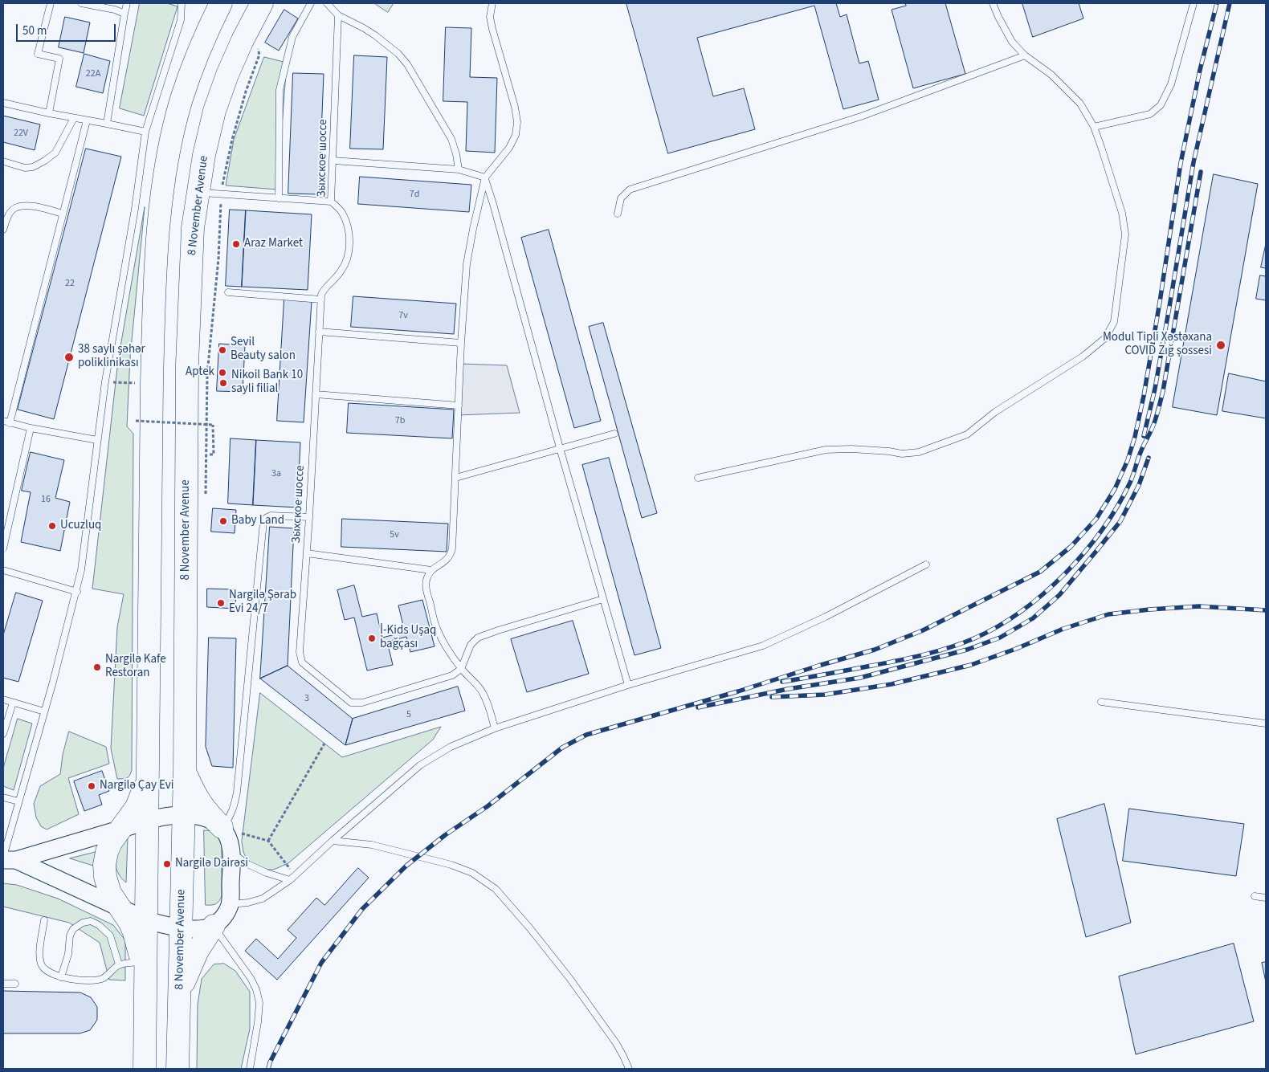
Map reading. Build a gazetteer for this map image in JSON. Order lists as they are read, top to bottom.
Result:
{
  "streets": {
    "highway": ["8 November Avenue"],
    "lane": ["Зыхское шоссе"]
  },
  "places": [
    "Araz Market",
    "Modul Tipli Xəstəxana COVID Zığ şossesi",
    "Sevil Beauty salon",
    "38 saylı şəhər poliklinikası",
    "Aptek",
    "Nikoil Bank 10 sayli filial",
    "Baby Land",
    "Ucuzluq",
    "Nargilə Şərab Evi 24/7",
    "İ-Kids Uşaq bağçası",
    "Nargilə Kafe Restoran",
    "Nargilə Çay Evi",
    "Nargilə Dairəsi"
  ],
  "house_numbers": [
    "22A",
    "22V",
    "7d",
    "22",
    "7v",
    "7b",
    "3a",
    "16",
    "5v",
    "3",
    "5"
  ],
  "scale_bar": "50 m"
}
